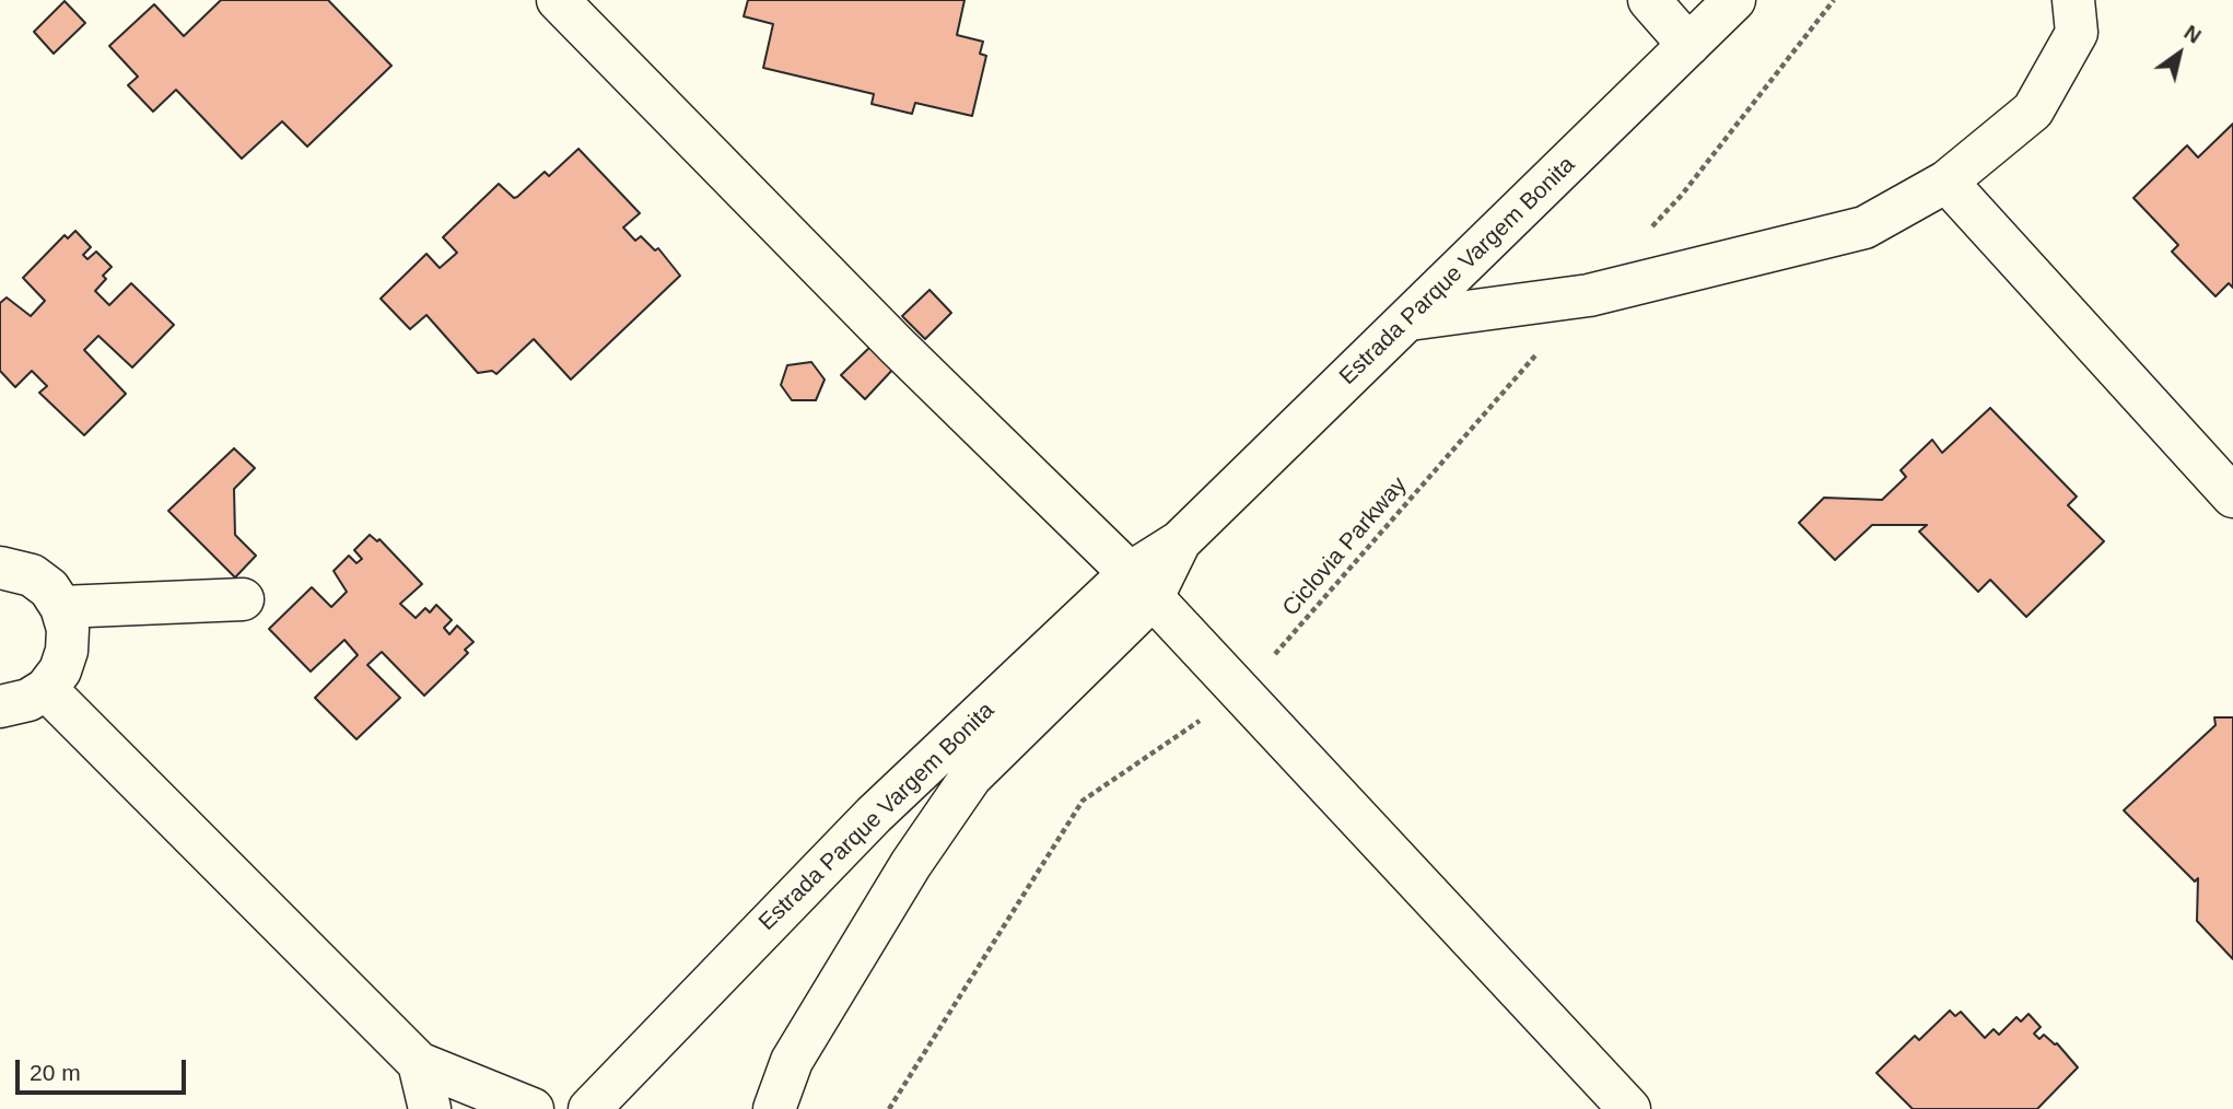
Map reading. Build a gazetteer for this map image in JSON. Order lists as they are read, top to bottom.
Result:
{
  "streets": {
    "street": ["Estrada Parque Vargem Bonita"],
    "path": ["Ciclovia Parkway"]
  },
  "scale_bar": "20 m",
  "north": "top right"
}
